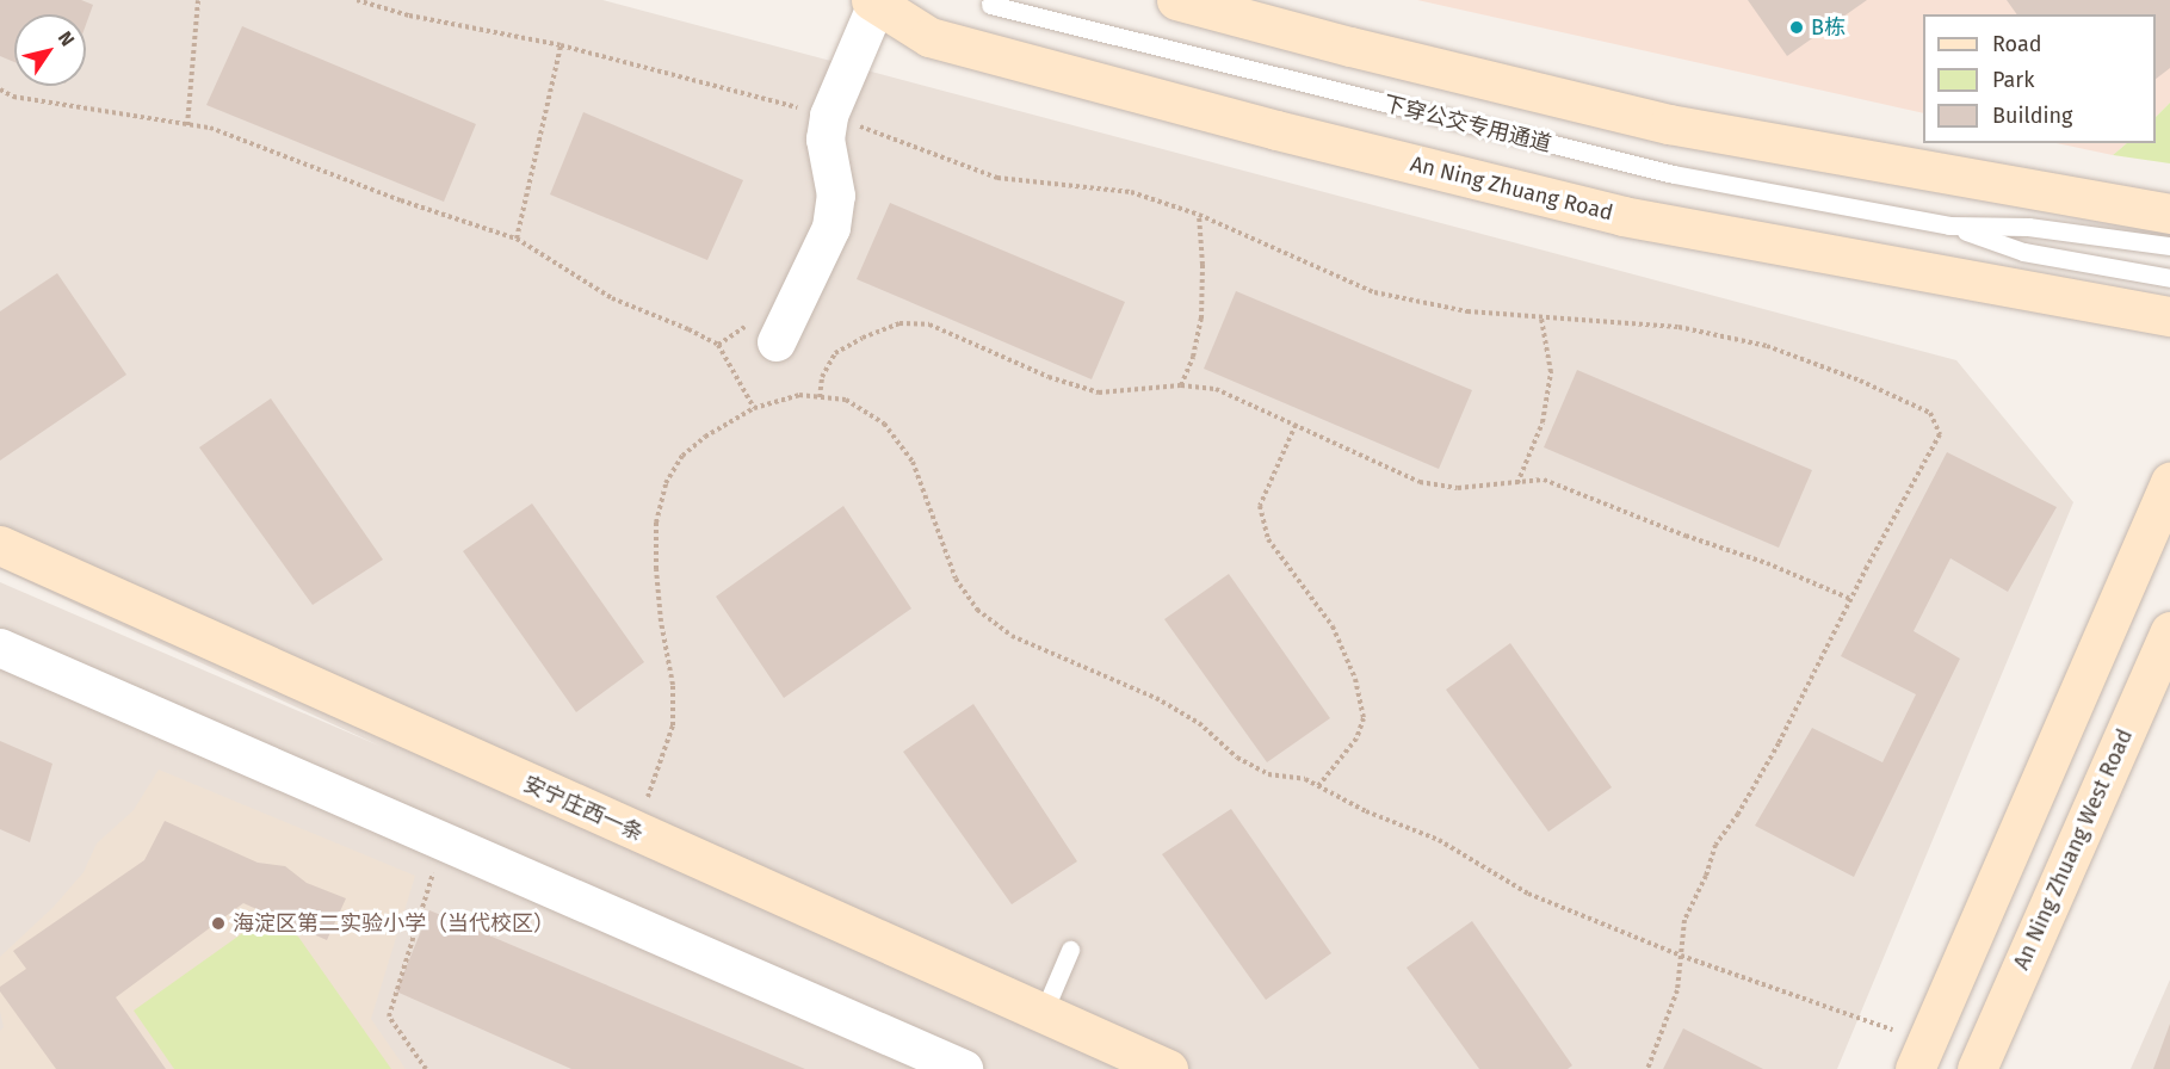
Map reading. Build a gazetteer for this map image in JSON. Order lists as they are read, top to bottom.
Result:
{
  "streets": {
    "street": ["An Ning Zhuang Road", "安宁庄西一条", "An Ning Zhuang West Road"],
    "lane": ["下穿公交专用通道"]
  },
  "places": ["B栋", "海淀区第二实验小学（当代校区）"],
  "legend": ["Road", "Park", "Building"],
  "north": "top right"
}
